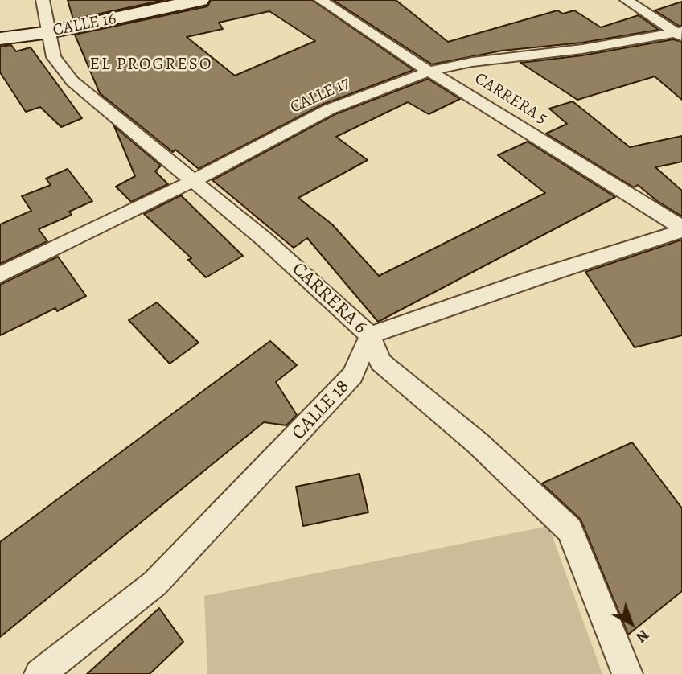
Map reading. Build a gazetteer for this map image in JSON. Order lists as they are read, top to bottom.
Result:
{
  "streets": {
    "street": [
      "CALLE 16",
      "CALLE 17",
      "CARRERA 5",
      "CARRERA 6",
      "CALLE 18"
    ]
  },
  "crossings": [
    ["CALLE 16", "CARRERA 6"],
    ["CALLE 17", "CARRERA 5"],
    ["CALLE 17", "CARRERA 6"],
    ["CARRERA 6", "CALLE 18"]
  ],
  "districts": ["EL PROGRESO"],
  "north": "bottom right"
}
